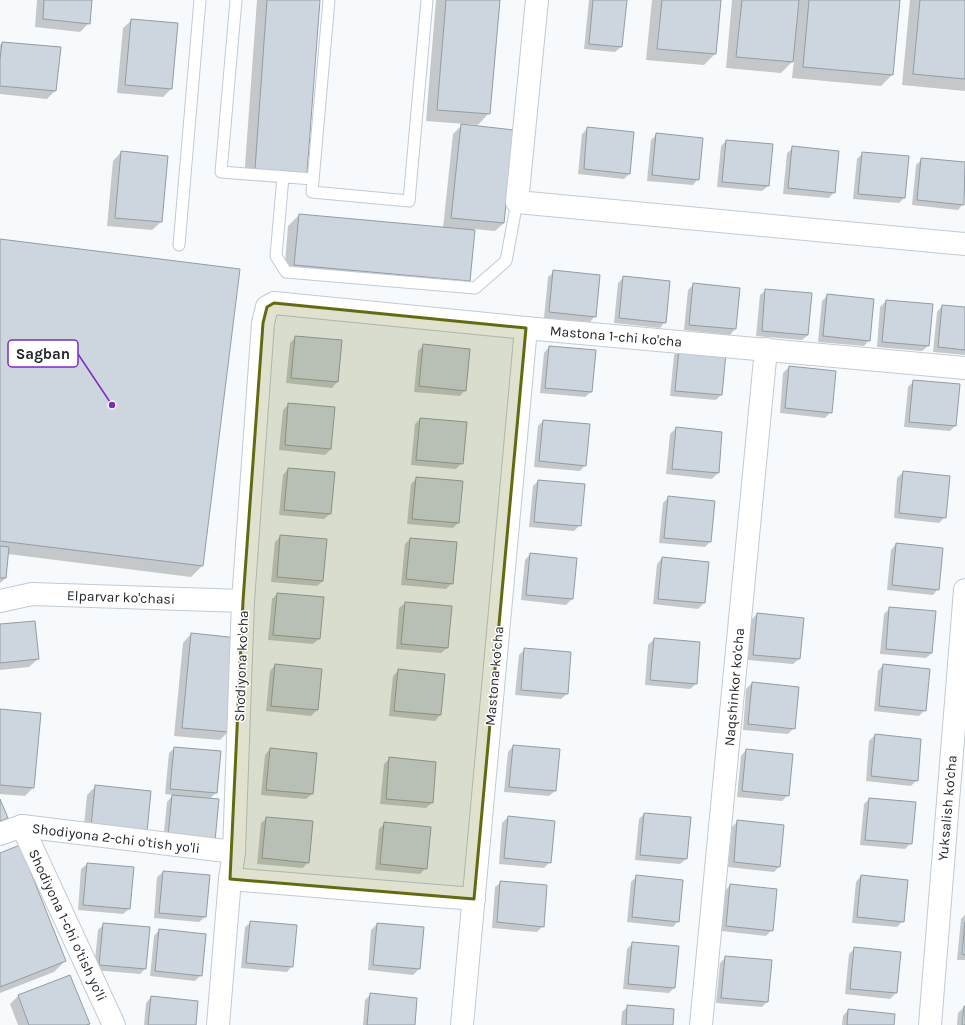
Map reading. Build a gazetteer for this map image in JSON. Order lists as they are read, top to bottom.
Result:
{
  "streets": {
    "street": [
      "Mastona 1-chi ko'cha",
      "Elparvar ko'chasi",
      "Shodiyona ko'cha",
      "Mastona ko'cha",
      "Naqshinkor ko'cha",
      "Yuksalish ko'cha",
      "Shodiyona 2-chi o'tish yo'li",
      "Shodiyona 1-chi o'tish yo'li"
    ]
  },
  "crossings": [
    ["Mastona 1-chi ko'cha", "Shodiyona ko'cha"],
    ["Mastona 1-chi ko'cha", "Mastona ko'cha"],
    ["Mastona 1-chi ko'cha", "Naqshinkor ko'cha"],
    ["Elparvar ko'chasi", "Shodiyona ko'cha"],
    ["Shodiyona ko'cha", "Shodiyona 2-chi o'tish yo'li"],
    ["Shodiyona 2-chi o'tish yo'li", "Shodiyona 1-chi o'tish yo'li"]
  ],
  "places": ["Sagban"]
}
